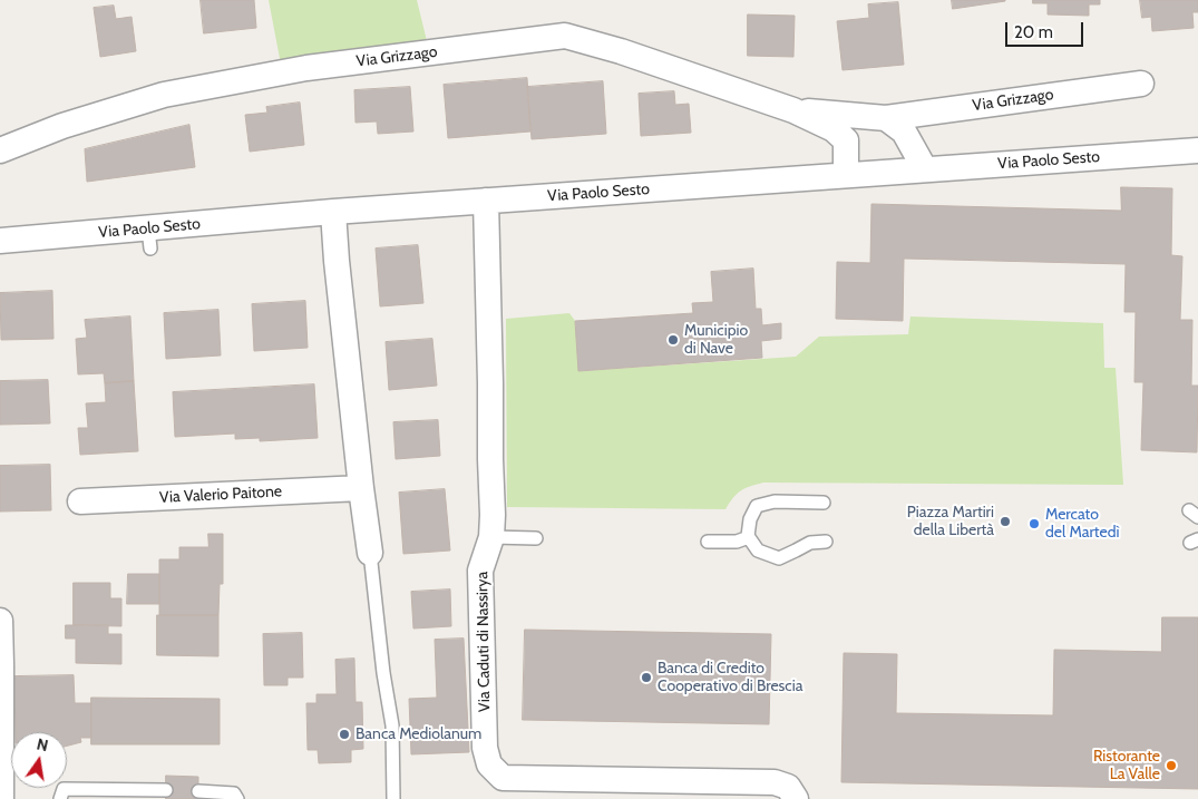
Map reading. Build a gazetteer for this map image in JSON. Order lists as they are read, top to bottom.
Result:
{
  "streets": {
    "street": [
      "Via Grizzago",
      "Via Paolo Sesto",
      "Via Valerio Paitone",
      "Via Caduti di Nassirya"
    ]
  },
  "crossings": [
    ["Via Grizzago", "Via Paolo Sesto"],
    ["Via Paolo Sesto", "Via Caduti di Nassirya"]
  ],
  "places": [
    "Municipio di Nave",
    "Piazza Martiri della Libertà",
    "Mercato del Martedì",
    "Banca di Credito Cooperativo di Brescia",
    "Banca Mediolanum",
    "Ristorante La Valle"
  ],
  "scale_bar": "20 m",
  "north": "top"
}
